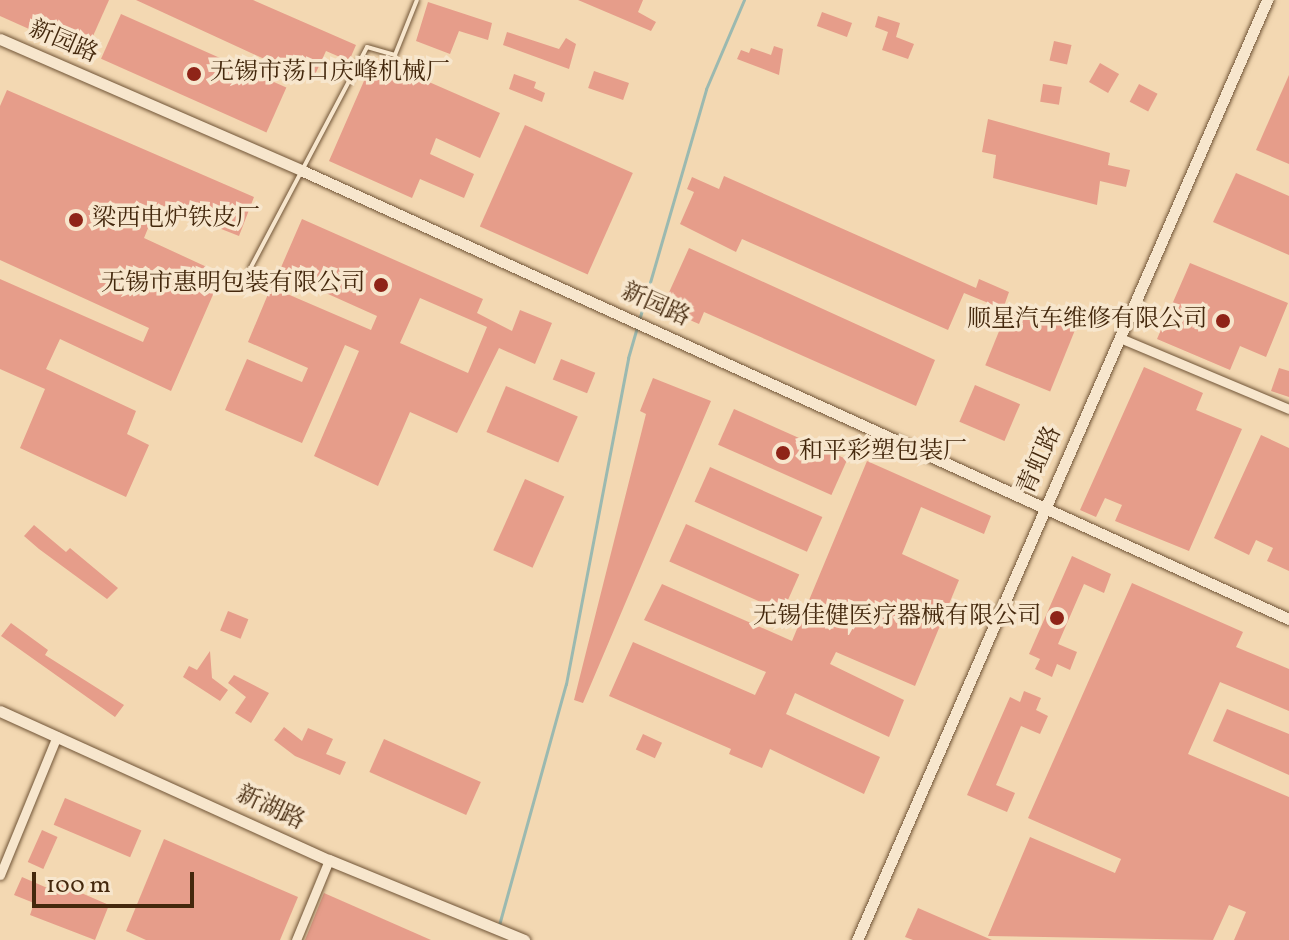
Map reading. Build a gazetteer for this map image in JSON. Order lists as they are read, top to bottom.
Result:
{
  "streets": {
    "street": ["新园路", "青虹路", "新湖路"]
  },
  "crossings": [
    ["新园路", "青虹路"]
  ],
  "places": [
    "无锡市荡口庆峰机械厂",
    "梁西电炉铁皮厂",
    "无锡市惠明包装有限公司",
    "顺星汽车维修有限公司",
    "和平彩塑包装厂",
    "无锡佳健医疗器械有限公司"
  ],
  "scale_bar": "100 m"
}
